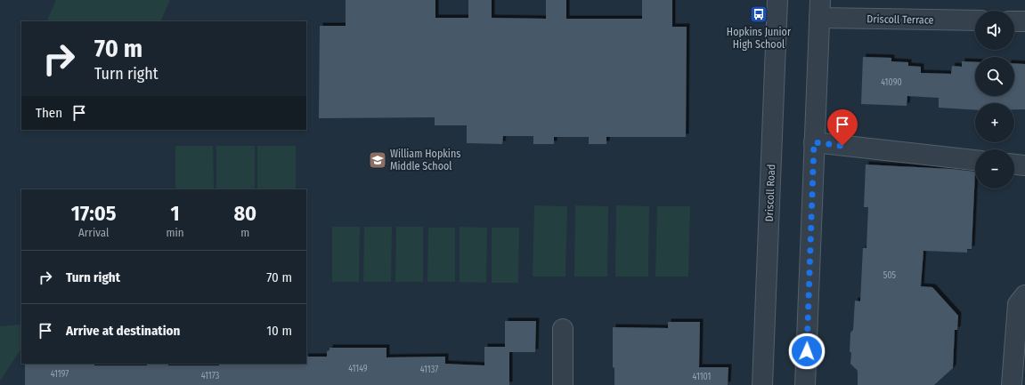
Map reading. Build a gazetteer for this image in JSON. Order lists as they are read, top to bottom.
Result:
{
  "streets": {
    "street": ["Driscoll Terrace", "Driscoll Road"]
  },
  "places": {
    "bus stop": ["Hopkins Junior High School"],
    "school or university": ["William Hopkins Middle School"]
  },
  "house_numbers": [
    "41090",
    "505",
    "41149",
    "41137",
    "41197",
    "41173",
    "41101"
  ],
  "page": {
    "map_buttons": ["+", "−"],
    "turn": ["70 m", "Turn right"],
    "then": "Then",
    "eta": [
      "17:05",
      "Arrival",
      "1",
      "min",
      "80",
      "m"
    ],
    "list": [
      {
        "name": "Turn right",
        "value": "70 m"
      },
      {
        "name": "Arrive at destination",
        "value": "10 m"
      }
    ]
  }
}
